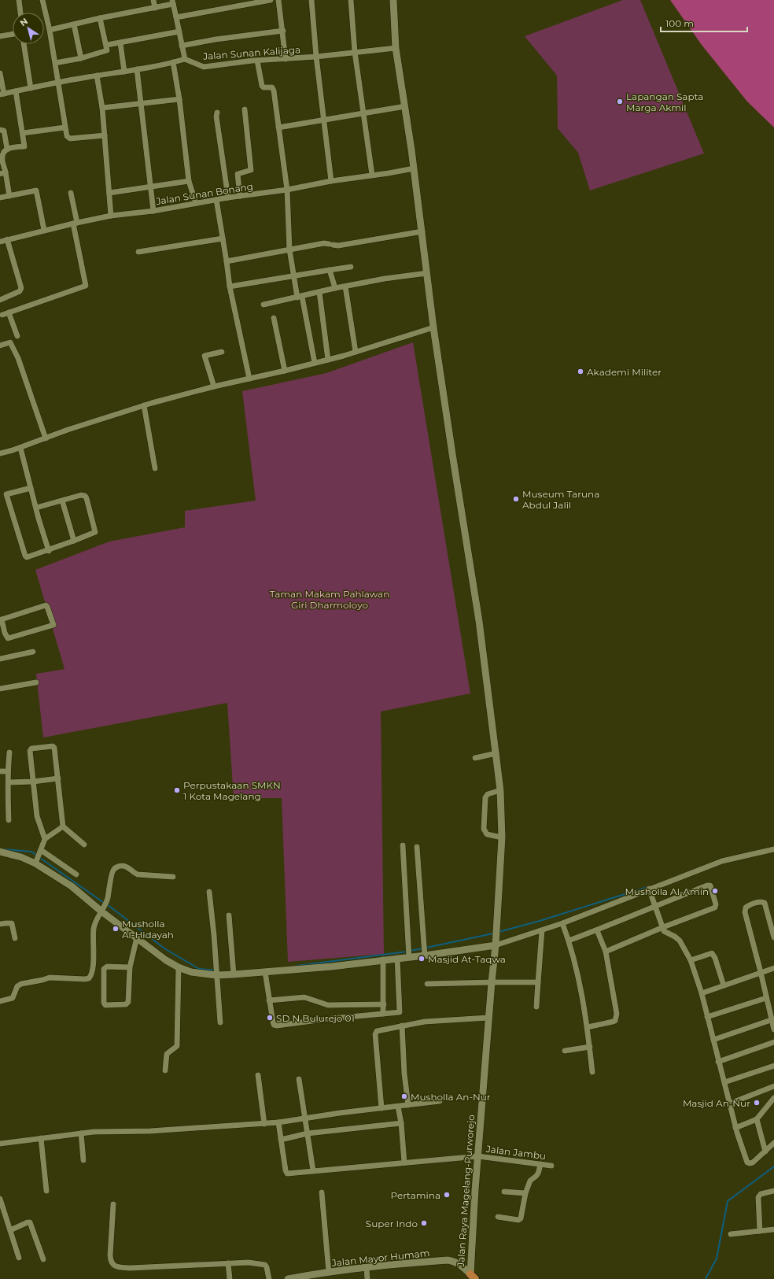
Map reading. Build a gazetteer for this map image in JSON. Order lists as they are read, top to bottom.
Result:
{
  "streets": {
    "main road": ["Jalan Raya Magelang-Purworejo", "Jalan Mayor Humam"],
    "street": ["Jalan Sunan Kalijaga", "Jalan Sunan Bonang", "Jalan Jambu"]
  },
  "crossings": [
    ["Jalan Sunan Kalijaga", "Jalan Raya Magelang-Purworejo"],
    ["Jalan Sunan Bonang", "Jalan Raya Magelang-Purworejo"],
    ["Jalan Jambu", "Jalan Raya Magelang-Purworejo"],
    ["Jalan Raya Magelang-Purworejo", "Jalan Mayor Humam"]
  ],
  "parks": ["Taman Makam Pahlawan Giri Dharmoloyo"],
  "places": [
    "Lapangan Sapta Marga Akmil",
    "Akademi Militer",
    "Museum Taruna Abdul Jalil",
    "Perpustakaan SMKN 1 Kota Magelang",
    "Musholla Al-Amin",
    "Musholla Al-Hidayah",
    "Masjid At-Taqwa",
    "SD N Bulurejo 01",
    "Musholla An-Nur",
    "Masjid An-Nur",
    "Pertamina",
    "Super Indo"
  ],
  "scale_bar": "100 m",
  "north": "top left"
}
